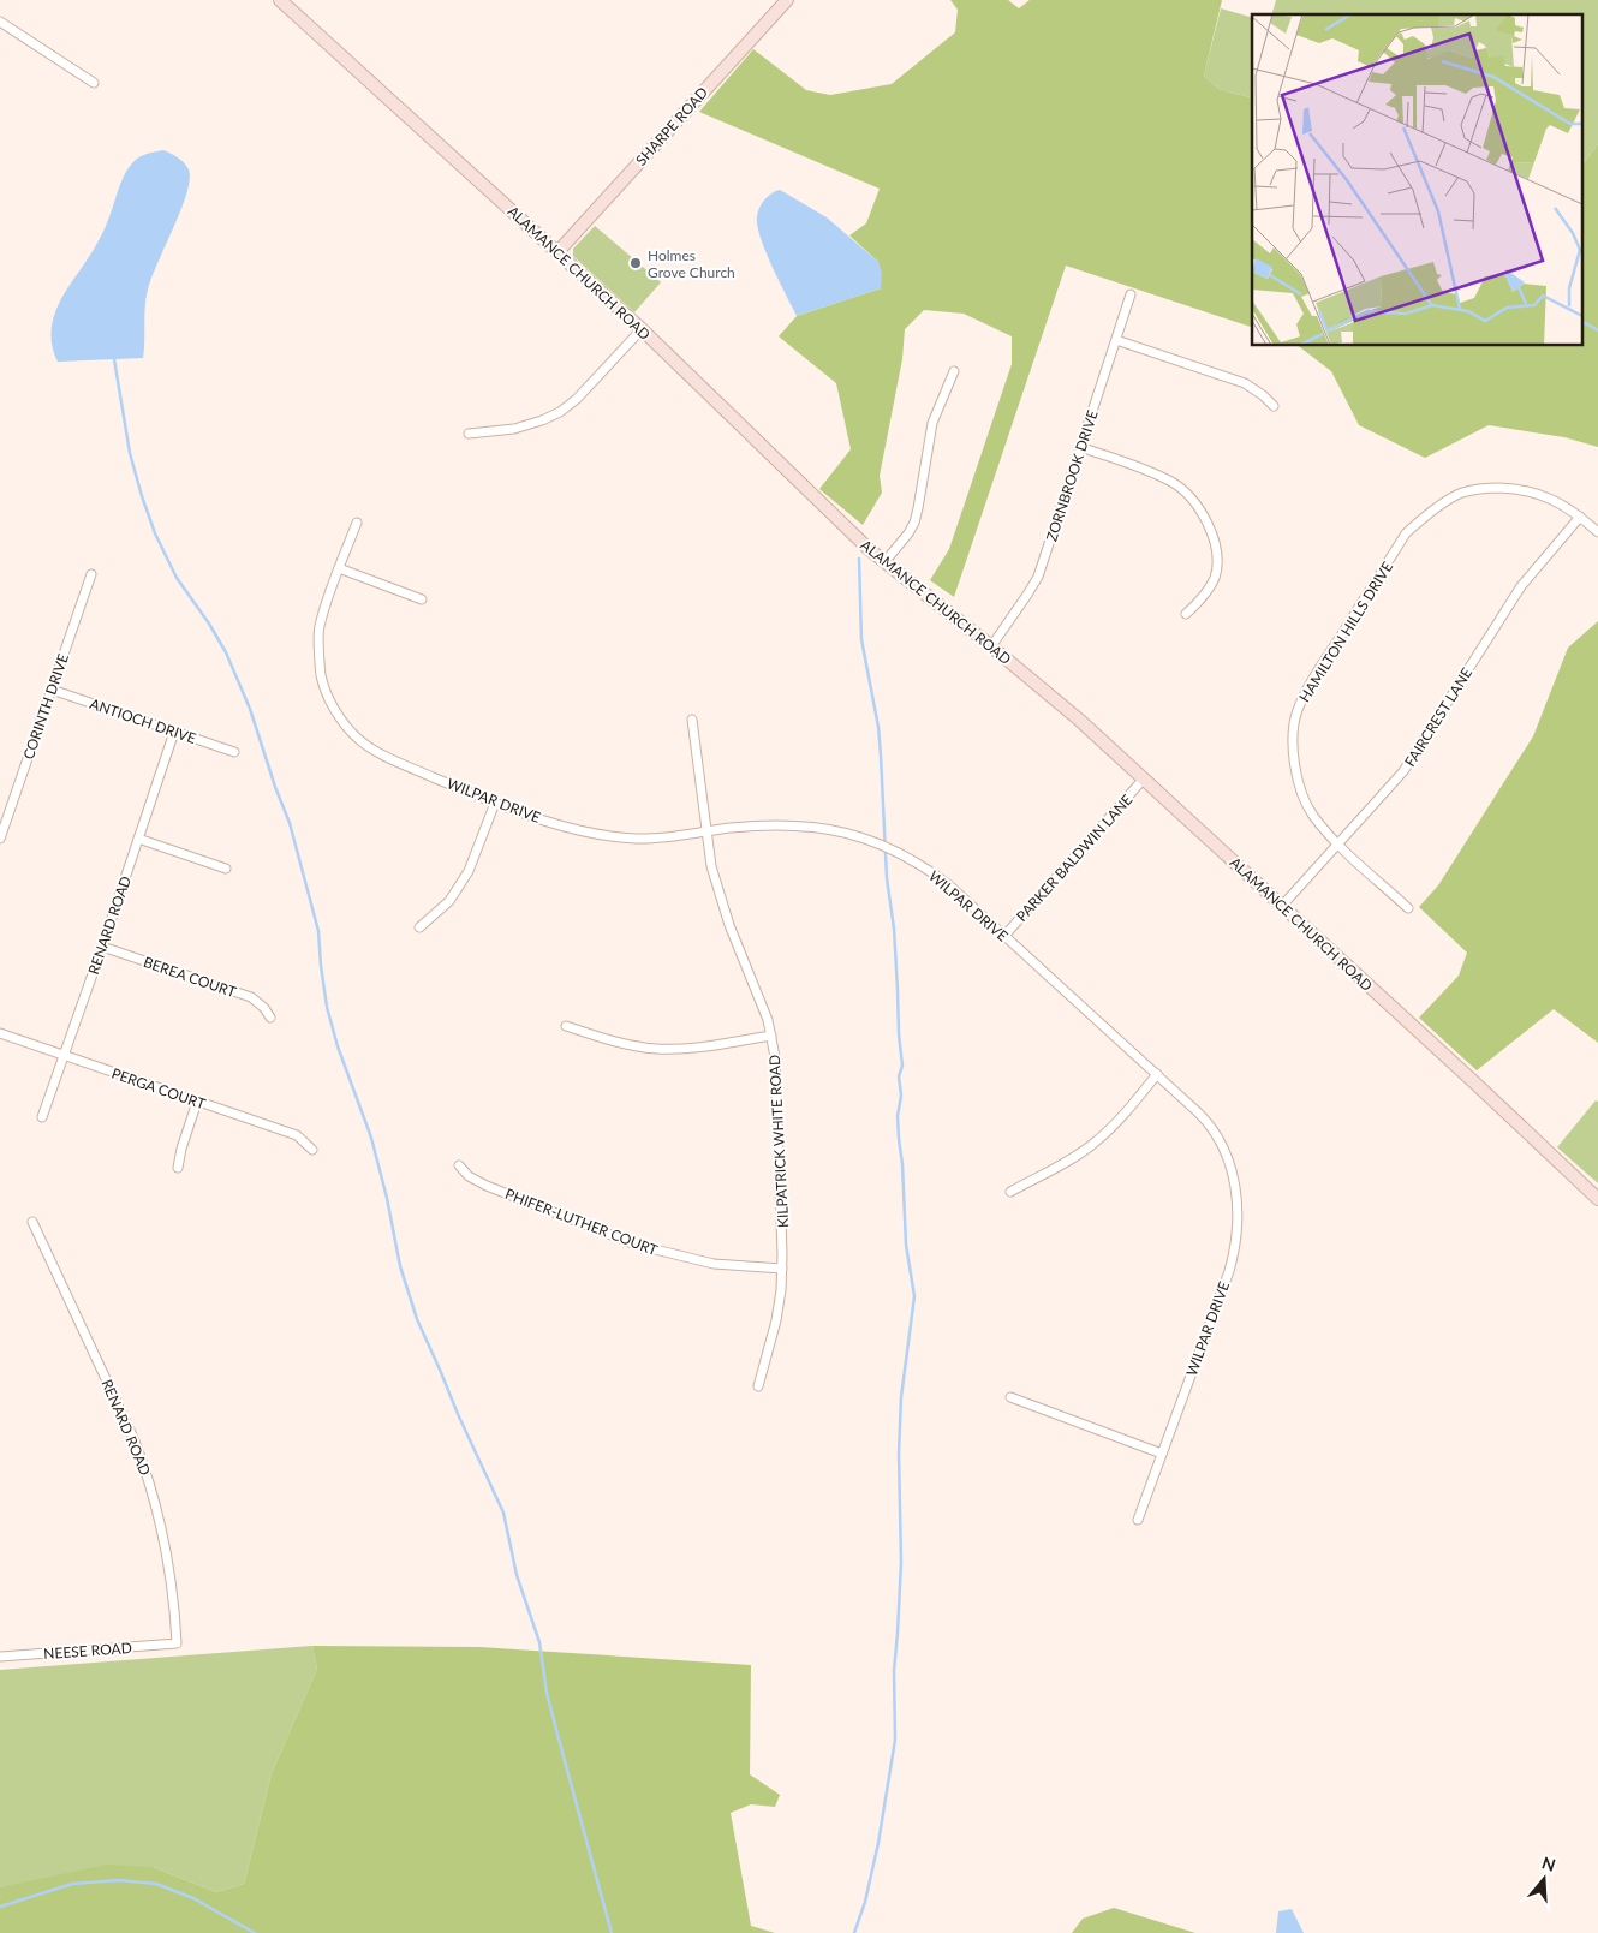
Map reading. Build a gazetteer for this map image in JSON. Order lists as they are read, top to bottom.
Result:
{
  "streets": {
    "main road": ["SHARPE ROAD", "ALAMANCE CHURCH ROAD"],
    "street": [
      "ZORNBROOK DRIVE",
      "HAMILTON HILLS DRIVE",
      "CORINTH DRIVE",
      "FAIRCREST LANE",
      "ANTIOCH DRIVE",
      "WILPAR DRIVE",
      "PARKER BALDWIN LANE",
      "RENARD ROAD",
      "BEREA COURT",
      "PERGA COURT",
      "KILPATRICK WHITE ROAD",
      "PHIFER-LUTHER COURT",
      "NEESE ROAD"
    ]
  },
  "crossings": [
    ["SHARPE ROAD", "ALAMANCE CHURCH ROAD"],
    ["ALAMANCE CHURCH ROAD", "ZORNBROOK DRIVE"],
    ["ALAMANCE CHURCH ROAD", "FAIRCREST LANE"],
    ["ALAMANCE CHURCH ROAD", "PARKER BALDWIN LANE"],
    ["HAMILTON HILLS DRIVE", "FAIRCREST LANE"],
    ["CORINTH DRIVE", "ANTIOCH DRIVE"],
    ["ANTIOCH DRIVE", "RENARD ROAD"],
    ["WILPAR DRIVE", "PARKER BALDWIN LANE"],
    ["WILPAR DRIVE", "KILPATRICK WHITE ROAD"],
    ["RENARD ROAD", "BEREA COURT"],
    ["RENARD ROAD", "PERGA COURT"],
    ["RENARD ROAD", "NEESE ROAD"],
    ["KILPATRICK WHITE ROAD", "PHIFER-LUTHER COURT"]
  ],
  "places": ["Holmes Grove Church"],
  "north": "top"
}
